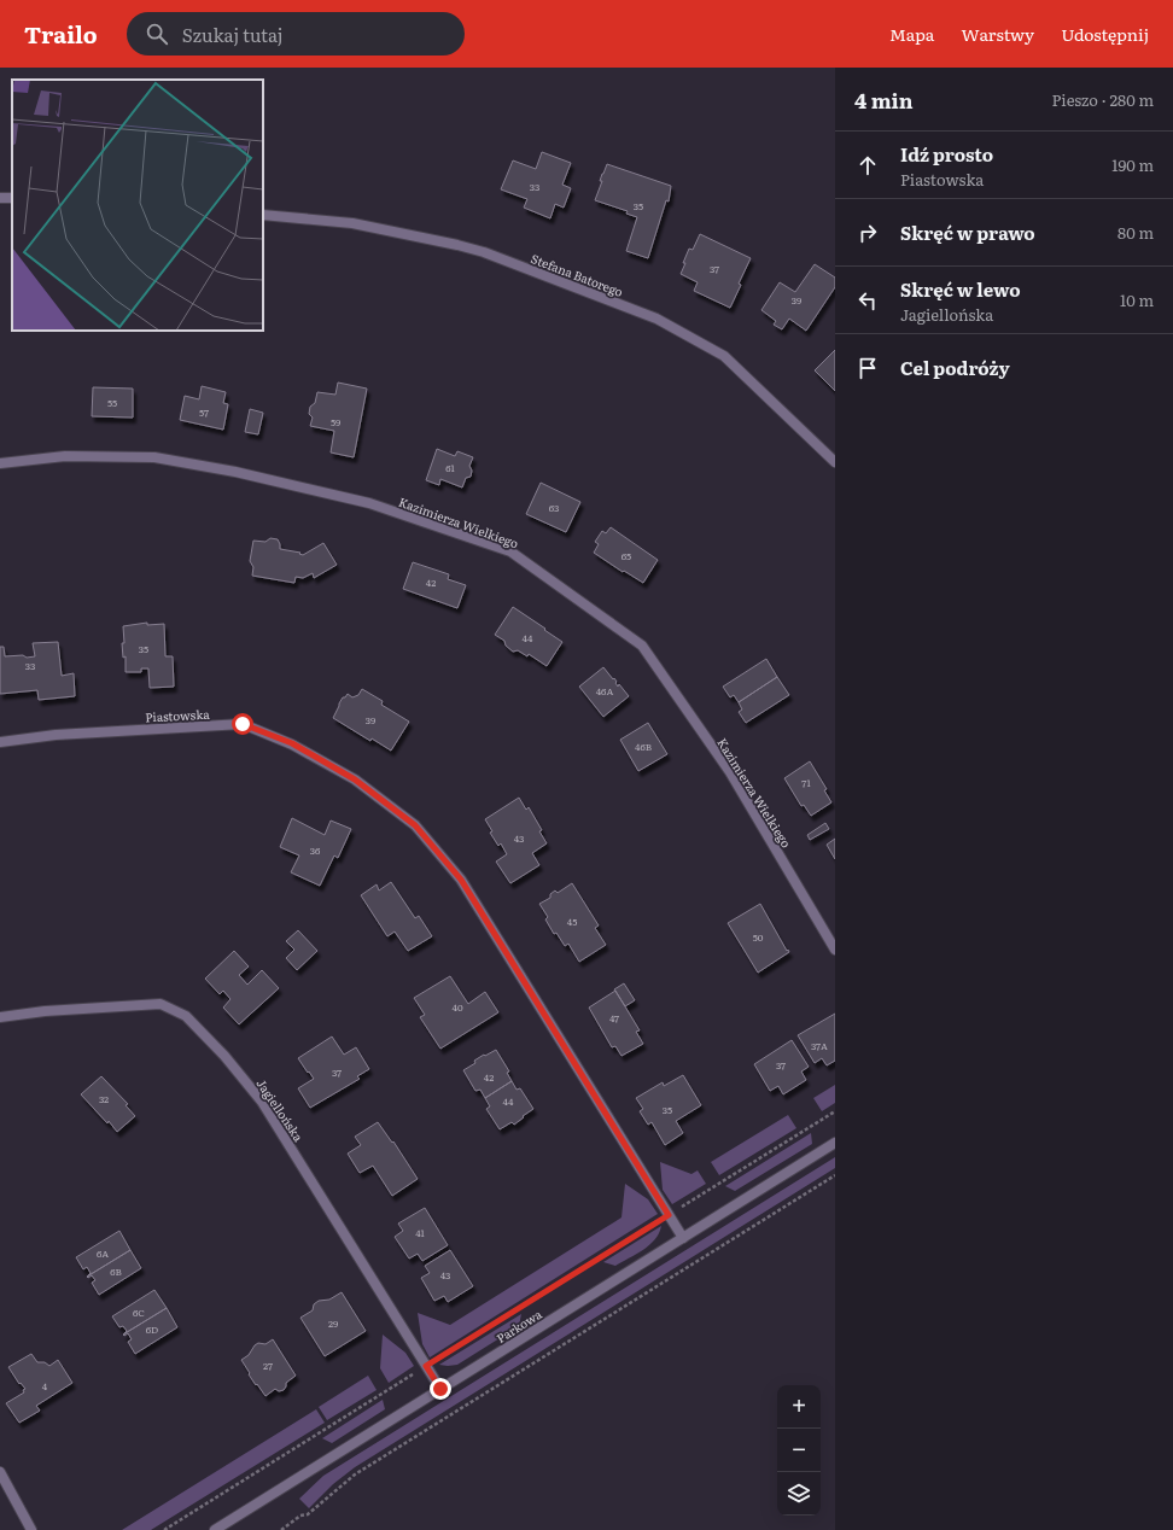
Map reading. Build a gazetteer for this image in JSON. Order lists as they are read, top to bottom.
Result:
{
  "streets": {
    "street": [
      "Stefana Batorego",
      "Kazimierza Wielkiego",
      "Piastowska",
      "Jagiellońska",
      "Parkowa"
    ]
  },
  "crossings": [
    ["Piastowska", "Parkowa"],
    ["Jagiellońska", "Parkowa"]
  ],
  "house_numbers": [
    "33",
    "35",
    "37",
    "39",
    "55",
    "57",
    "59",
    "61",
    "63",
    "65",
    "42",
    "44",
    "35",
    "33",
    "46A",
    "39",
    "46B",
    "71",
    "43",
    "36",
    "45",
    "50",
    "40",
    "47",
    "37A",
    "37",
    "37",
    "42",
    "32",
    "44",
    "35",
    "41",
    "6A",
    "6B",
    "43",
    "6C",
    "29",
    "6D",
    "27",
    "4"
  ],
  "page": {
    "header": "Trailo",
    "search": "Szukaj tutaj",
    "nav": ["Mapa", "Warstwy", "Udostępnij"],
    "heading": ["4 min", "Pieszo · 280 m"],
    "list": [
      ["Idź prosto", "Piastowska", "190 m"],
      ["Skręć w prawo", "80 m"],
      ["Skręć w lewo", "Jagiellońska", "10 m"],
      "Cel podróży"
    ],
    "map_buttons": ["+", "−"]
  }
}
